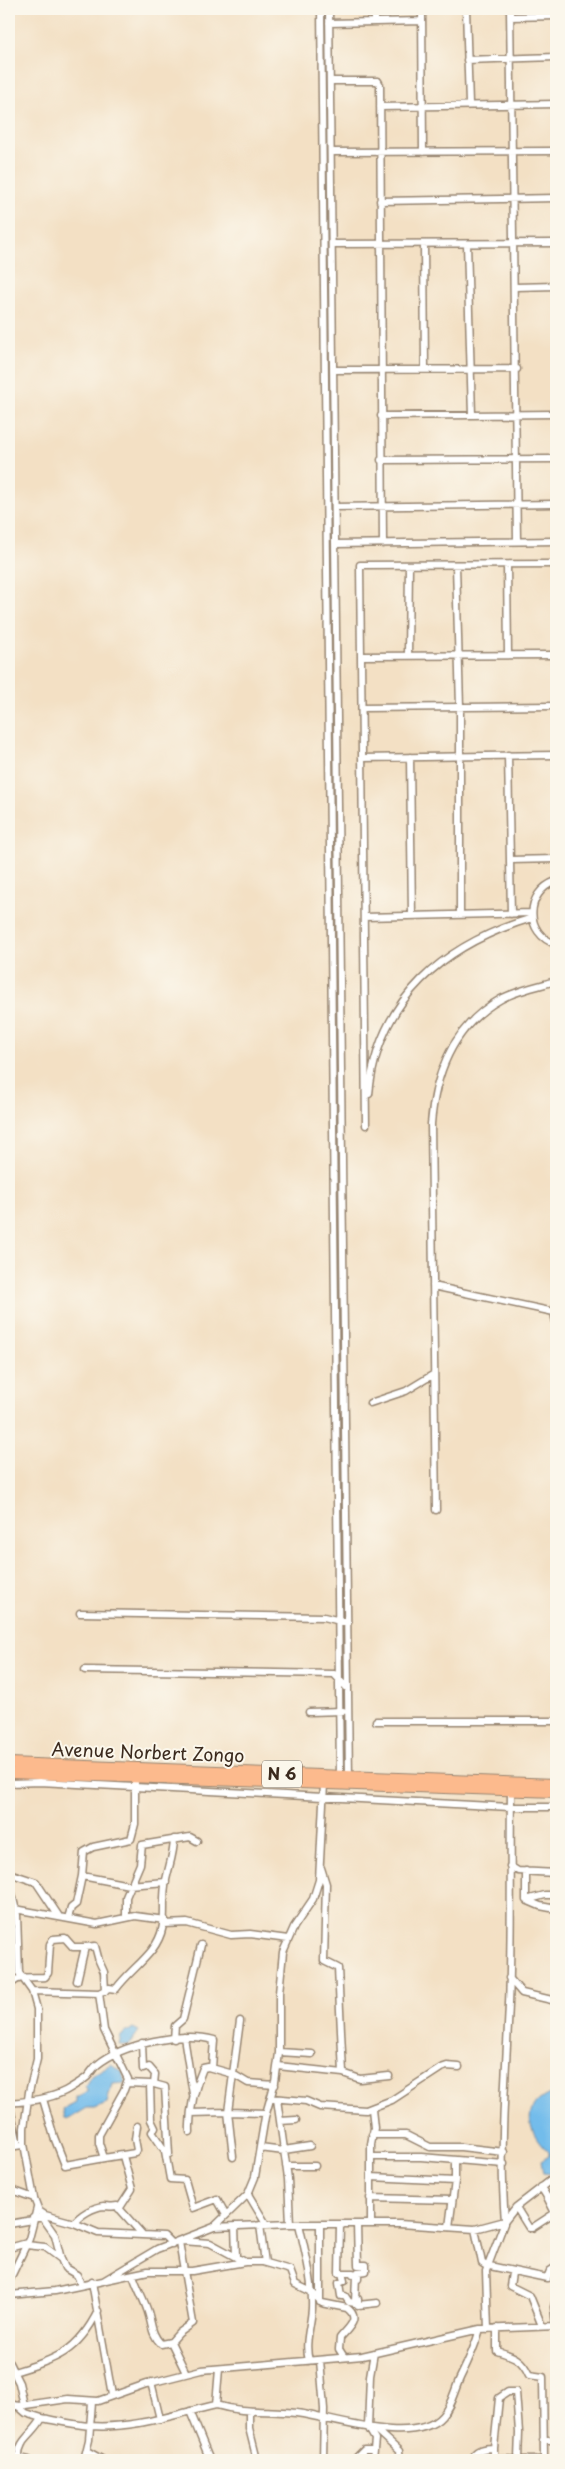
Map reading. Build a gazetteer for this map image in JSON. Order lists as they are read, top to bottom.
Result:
{
  "streets": {
    "main road": ["Avenue Norbert Zongo", "N 6"]
  }
}
